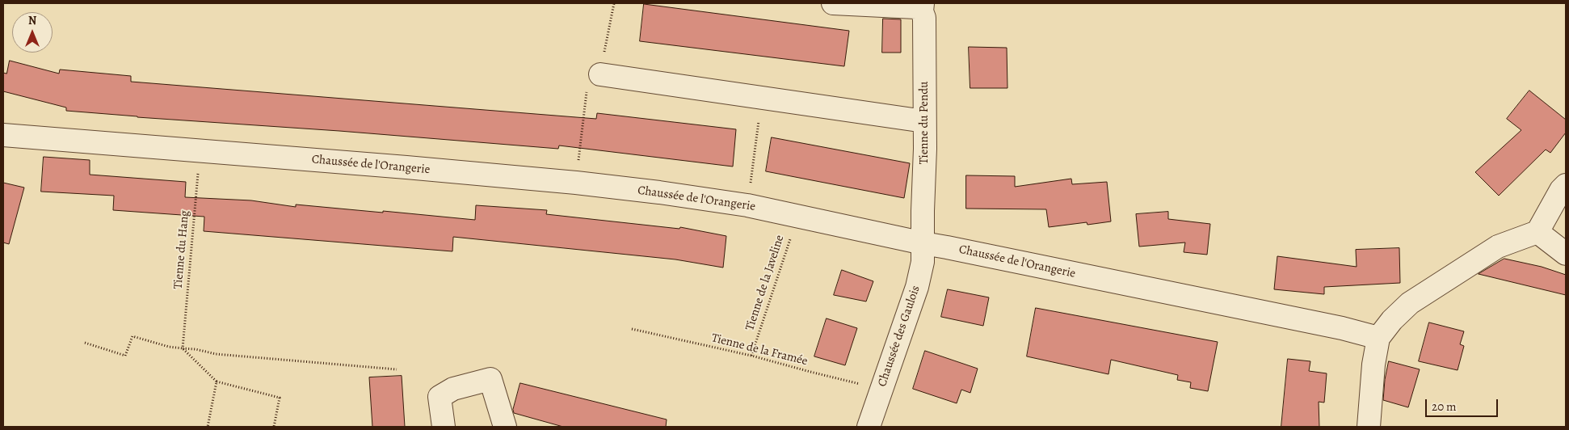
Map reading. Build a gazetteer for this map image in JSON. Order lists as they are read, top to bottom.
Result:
{
  "streets": {
    "street": ["Tienne du Pendu", "Chaussée de l'Orangerie", "Chaussée des Gaulois"],
    "path": ["Tienne du Hang", "Tienne de la Javeline", "Tienne de la Framée"]
  },
  "crossings": [
    ["Tienne du Pendu", "Chaussée de l'Orangerie"],
    ["Tienne du Pendu", "Chaussée des Gaulois"],
    ["Chaussée de l'Orangerie", "Tienne du Hang"],
    ["Chaussée de l'Orangerie", "Tienne de la Javeline"],
    ["Chaussée de l'Orangerie", "Chaussée des Gaulois"],
    ["Tienne de la Javeline", "Tienne de la Framée"],
    ["Chaussée des Gaulois", "Tienne de la Framée"]
  ],
  "scale_bar": "20 m",
  "north": "top"
}
